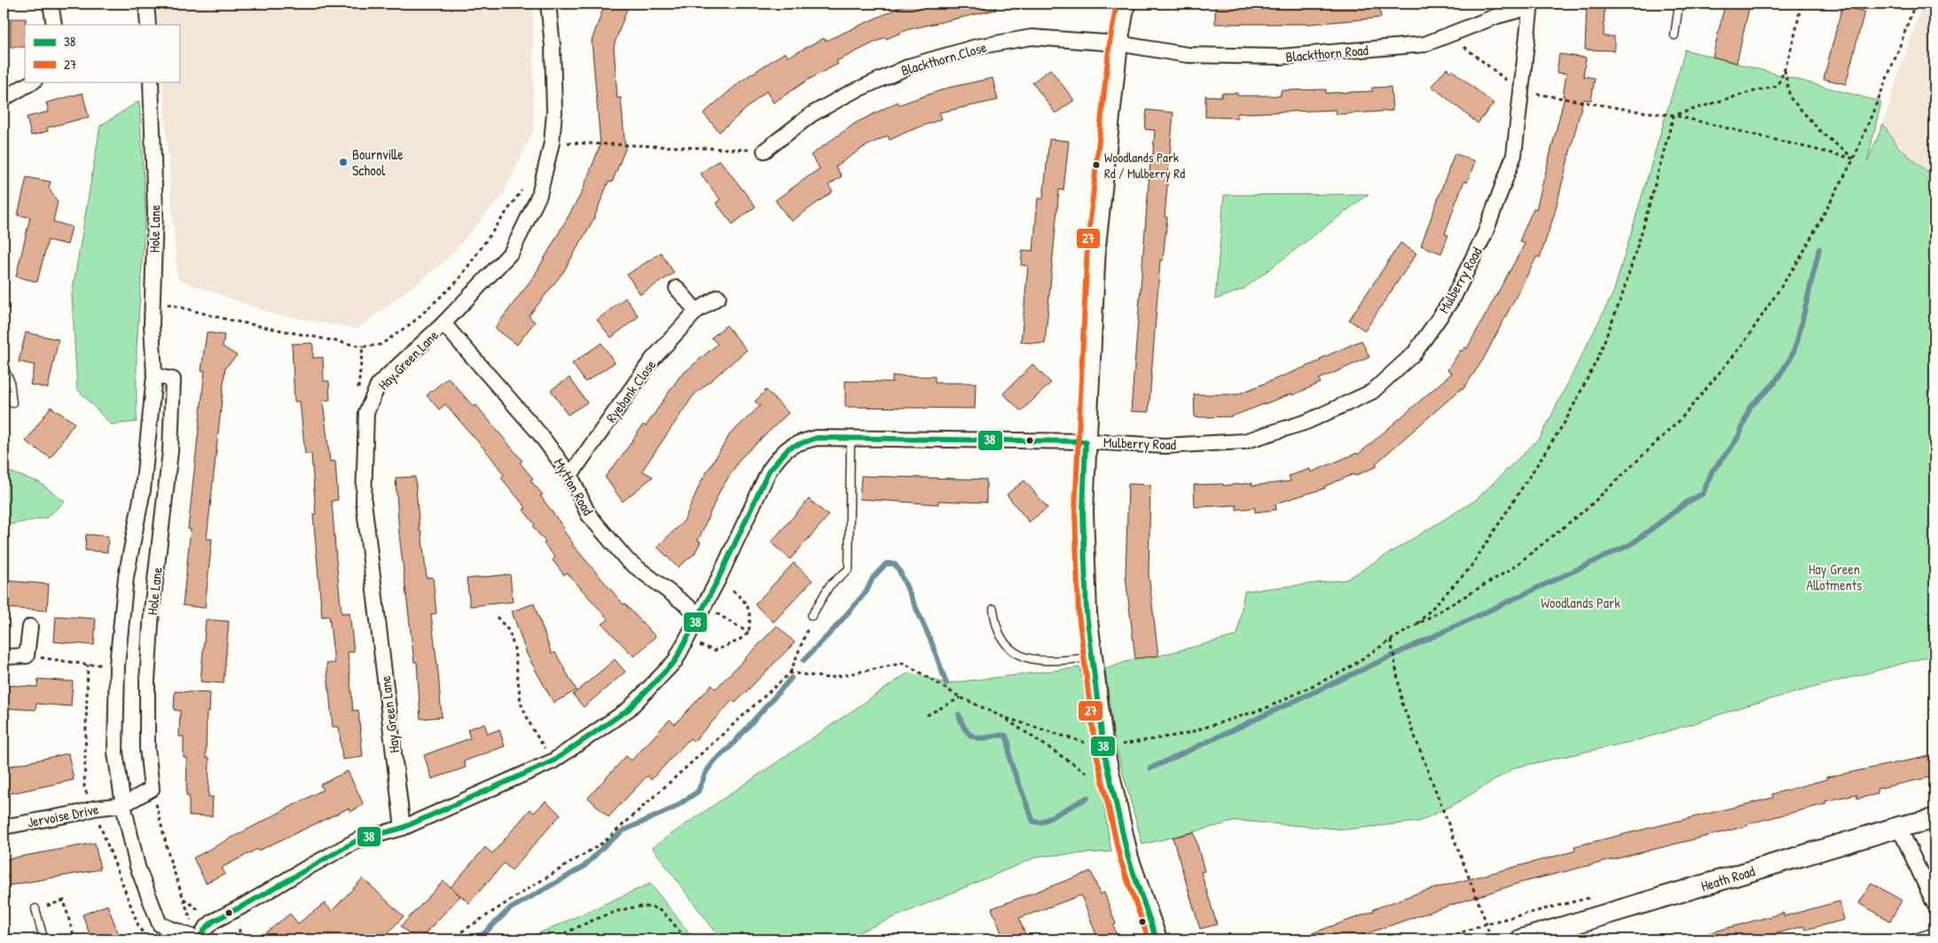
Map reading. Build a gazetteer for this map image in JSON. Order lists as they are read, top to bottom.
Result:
{
  "streets": {
    "street": [
      "Blackthorn Road",
      "Blackthorn Close",
      "Hole Lane",
      "Mulberry Road",
      "Hay Green Lane",
      "Ryebank Close",
      "Mytton Road",
      "Jervoise Drive",
      "Heath Road"
    ]
  },
  "crossings": [
    ["Blackthorn Road", "Blackthorn Close"],
    ["Blackthorn Road", "Mulberry Road"],
    ["Hole Lane", "Mulberry Road"],
    ["Hole Lane", "Jervoise Drive"],
    ["Mulberry Road", "Hay Green Lane"],
    ["Mulberry Road", "Mytton Road"],
    ["Hay Green Lane", "Mytton Road"],
    ["Ryebank Close", "Mytton Road"]
  ],
  "parks": ["Hay Green Allotments", "Woodlands Park"],
  "places": ["Bournville School", "Woodlands Park Rd / Mulberry Rd"],
  "lines": ["transit line 27", "transit line 38"],
  "legend": ["38", "27"]
}
